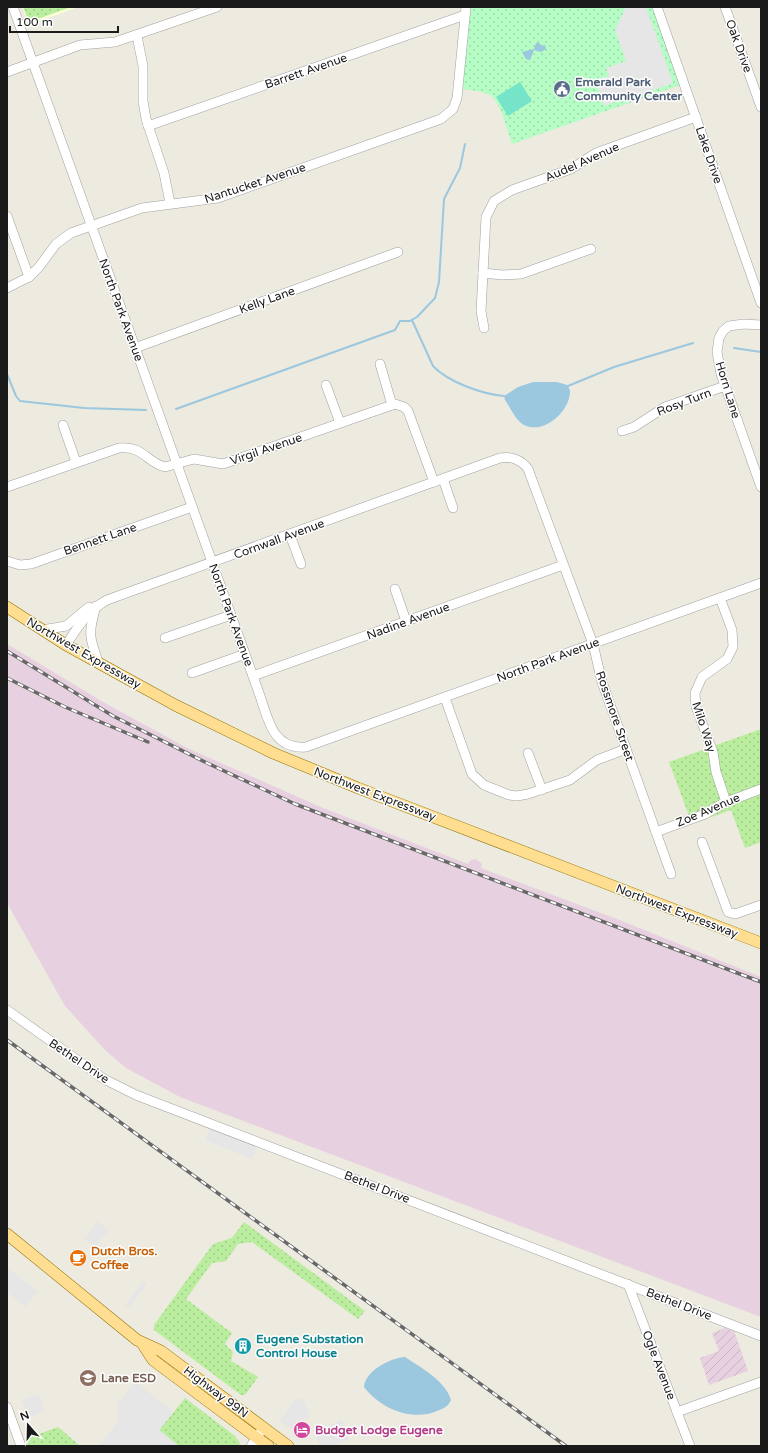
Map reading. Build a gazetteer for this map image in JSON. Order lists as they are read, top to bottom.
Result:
{
  "streets": {
    "main road": ["Northwest Expressway", "Highway 99N"],
    "street": [
      "Oak Drive",
      "Barrett Avenue",
      "Lake Drive",
      "Audel Avenue",
      "Nantucket Avenue",
      "Kelly Lane",
      "North Park Avenue",
      "Horn Lane",
      "Rosy Turn",
      "Virgil Avenue",
      "Bennett Lane",
      "Cornwall Avenue",
      "Nadine Avenue",
      "Rossmore Street",
      "Milo Way",
      "Zoe Avenue",
      "Bethel Drive",
      "Ogle Avenue"
    ]
  },
  "crossings": [
    ["Barrett Avenue", "Nantucket Avenue"],
    ["Lake Drive", "Audel Avenue"],
    ["Nantucket Avenue", "North Park Avenue"],
    ["Kelly Lane", "North Park Avenue"],
    ["North Park Avenue", "Virgil Avenue"],
    ["North Park Avenue", "Bennett Lane"],
    ["North Park Avenue", "Cornwall Avenue"],
    ["North Park Avenue", "Nadine Avenue"],
    ["North Park Avenue", "Rossmore Street"],
    ["North Park Avenue", "Milo Way"],
    ["Horn Lane", "Rosy Turn"],
    ["Cornwall Avenue", "Northwest Expressway"],
    ["Cornwall Avenue", "Rossmore Street"],
    ["Nadine Avenue", "Rossmore Street"],
    ["Rossmore Street", "Zoe Avenue"],
    ["Milo Way", "Zoe Avenue"],
    ["Bethel Drive", "Ogle Avenue"]
  ],
  "places": {
    "public building": ["Emerald Park Community Center"],
    "cafe": ["Dutch Bros. Coffee"],
    "building": ["Eugene Substation Control House"],
    "school or university": ["Lane ESD"],
    "hotel": ["Budget Lodge Eugene"]
  },
  "scale_bar": "100 m",
  "north": "top"
}
